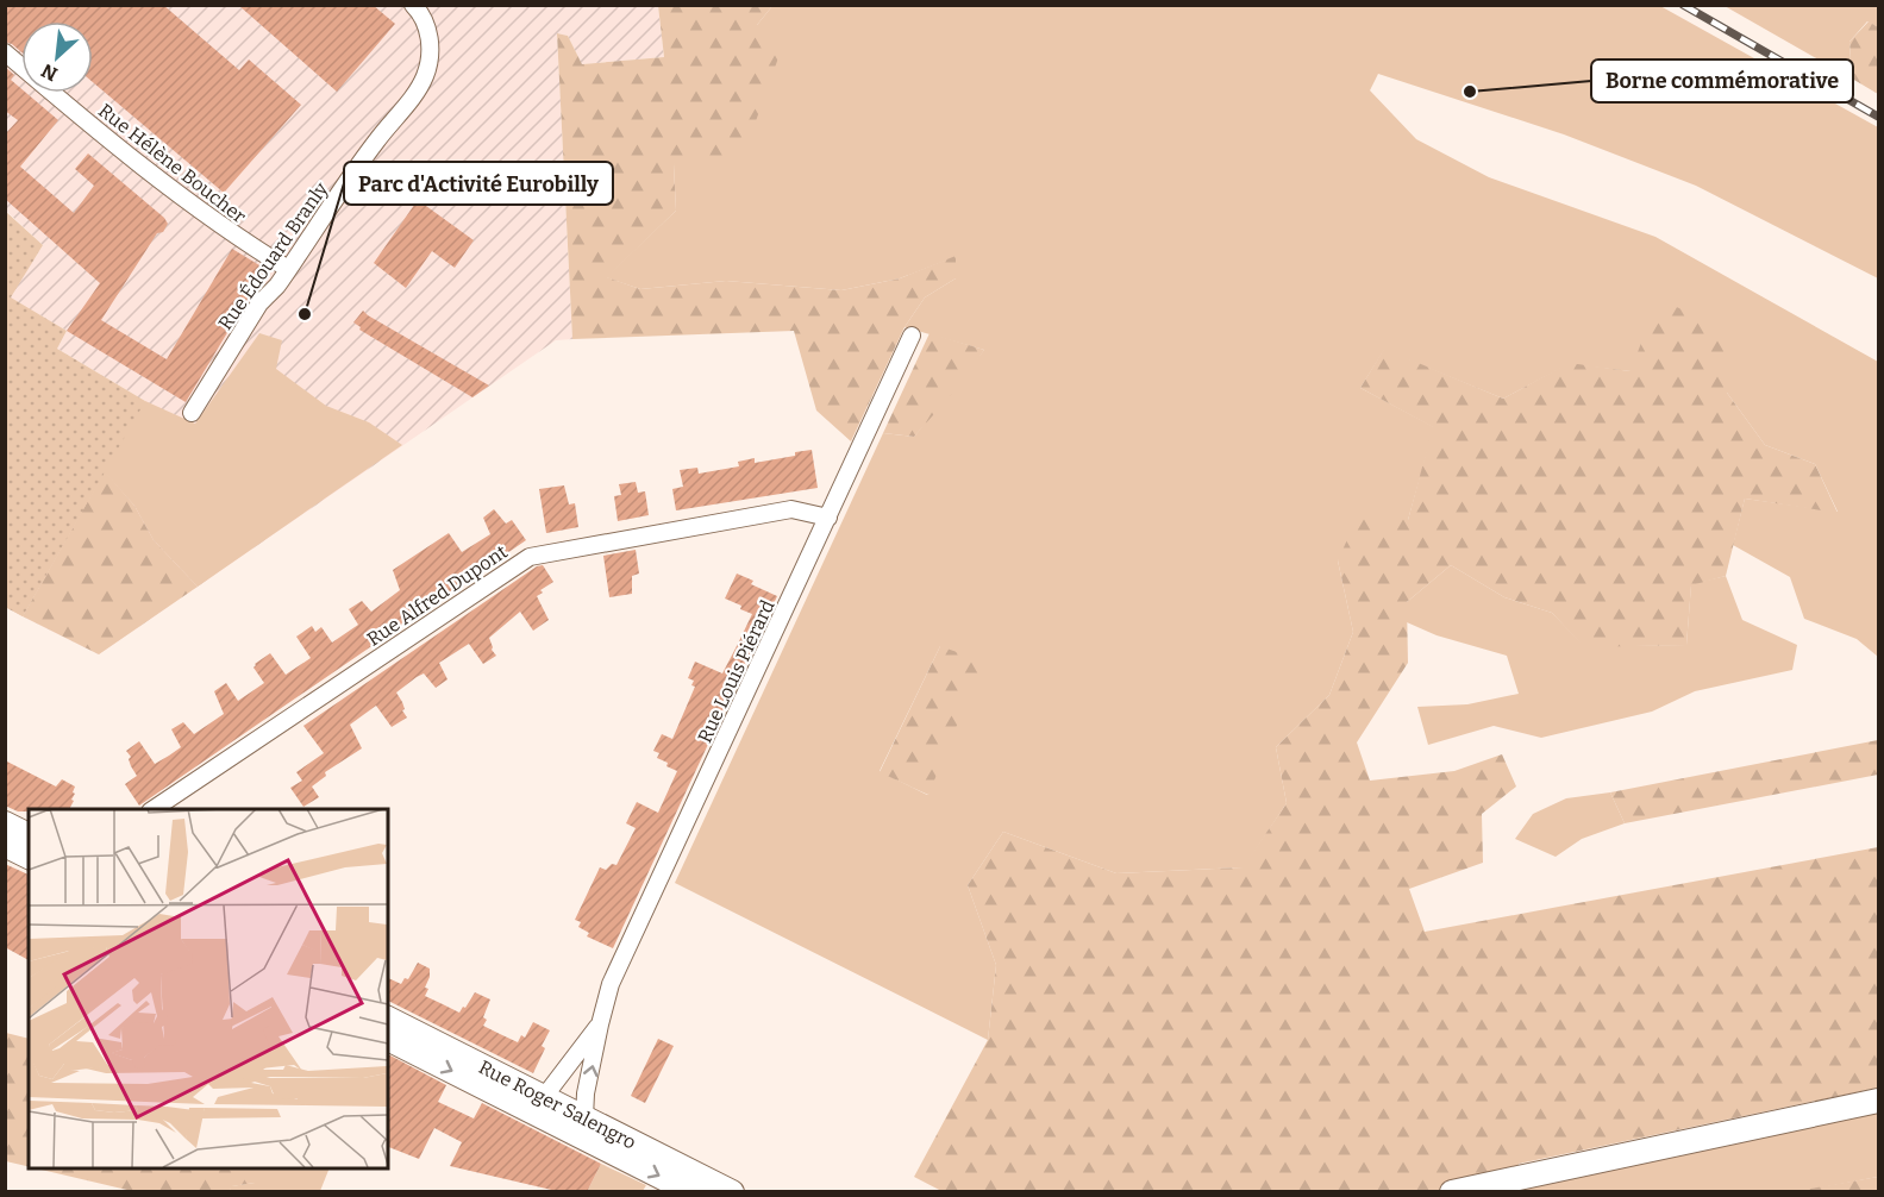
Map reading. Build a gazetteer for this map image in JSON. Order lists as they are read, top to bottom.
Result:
{
  "streets": {
    "main road": ["Rue Roger Salengro"],
    "street": [
      "Rue Hélène Boucher",
      "Rue Édouard Branly",
      "Rue Alfred Dupont",
      "Rue Louis Piérard"
    ]
  },
  "crossings": [
    ["Rue Hélène Boucher", "Rue Édouard Branly"],
    ["Rue Alfred Dupont", "Rue Louis Piérard"],
    ["Rue Louis Piérard", "Rue Roger Salengro"]
  ],
  "places": ["Borne commémorative", "Parc d'Activité Eurobilly"],
  "north": "bottom left"
}
